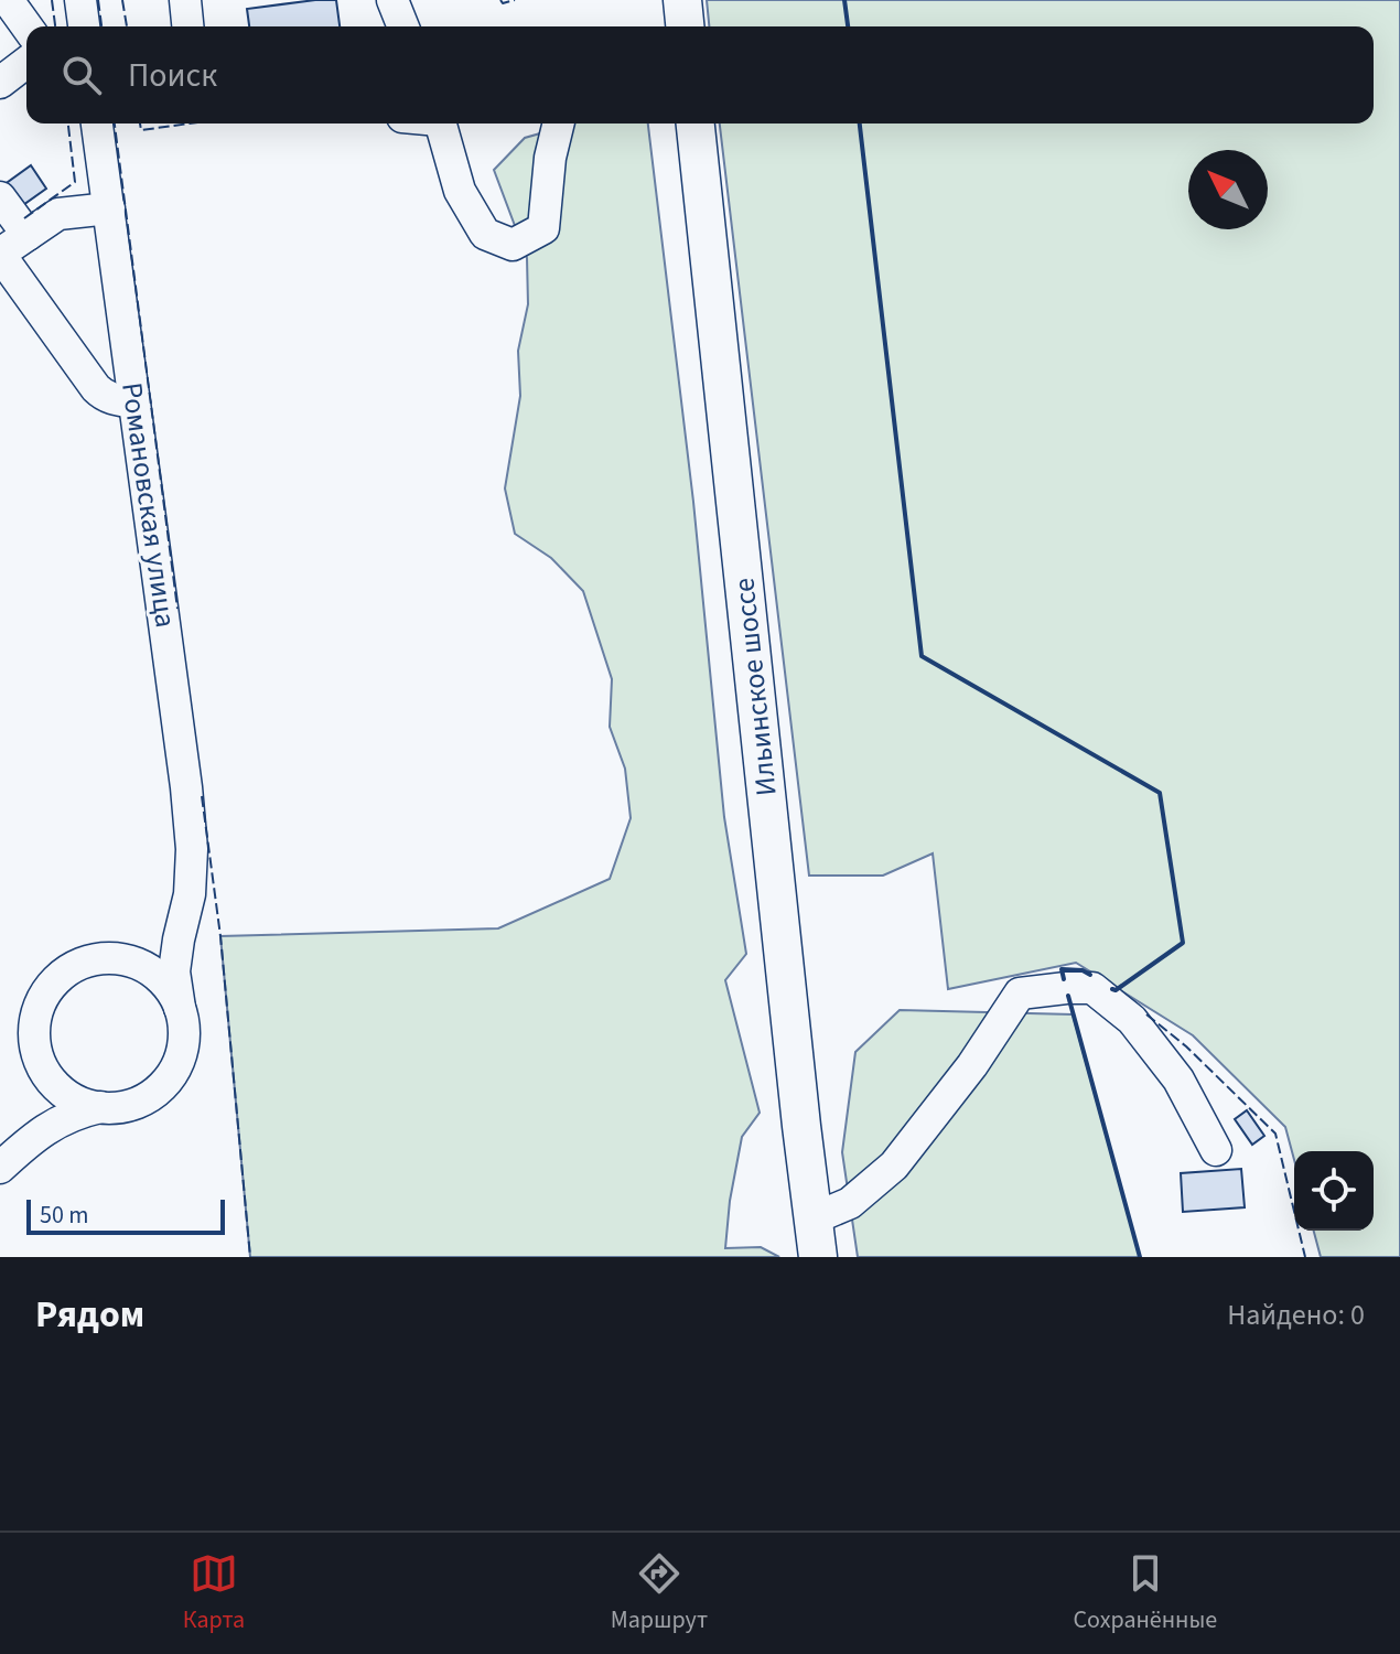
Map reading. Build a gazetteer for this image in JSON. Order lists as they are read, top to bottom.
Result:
{
  "streets": {
    "main road": ["Ильинское шоссе"],
    "street": ["Романовская улица"]
  },
  "scale_bar": "50 m",
  "north": "top left",
  "page": {
    "search": "Поиск",
    "scale": "50 m",
    "heading": ["Рядом", "Найдено: 0"],
    "nav": ["Карта", "Маршрут", "Сохранённые"]
  }
}
